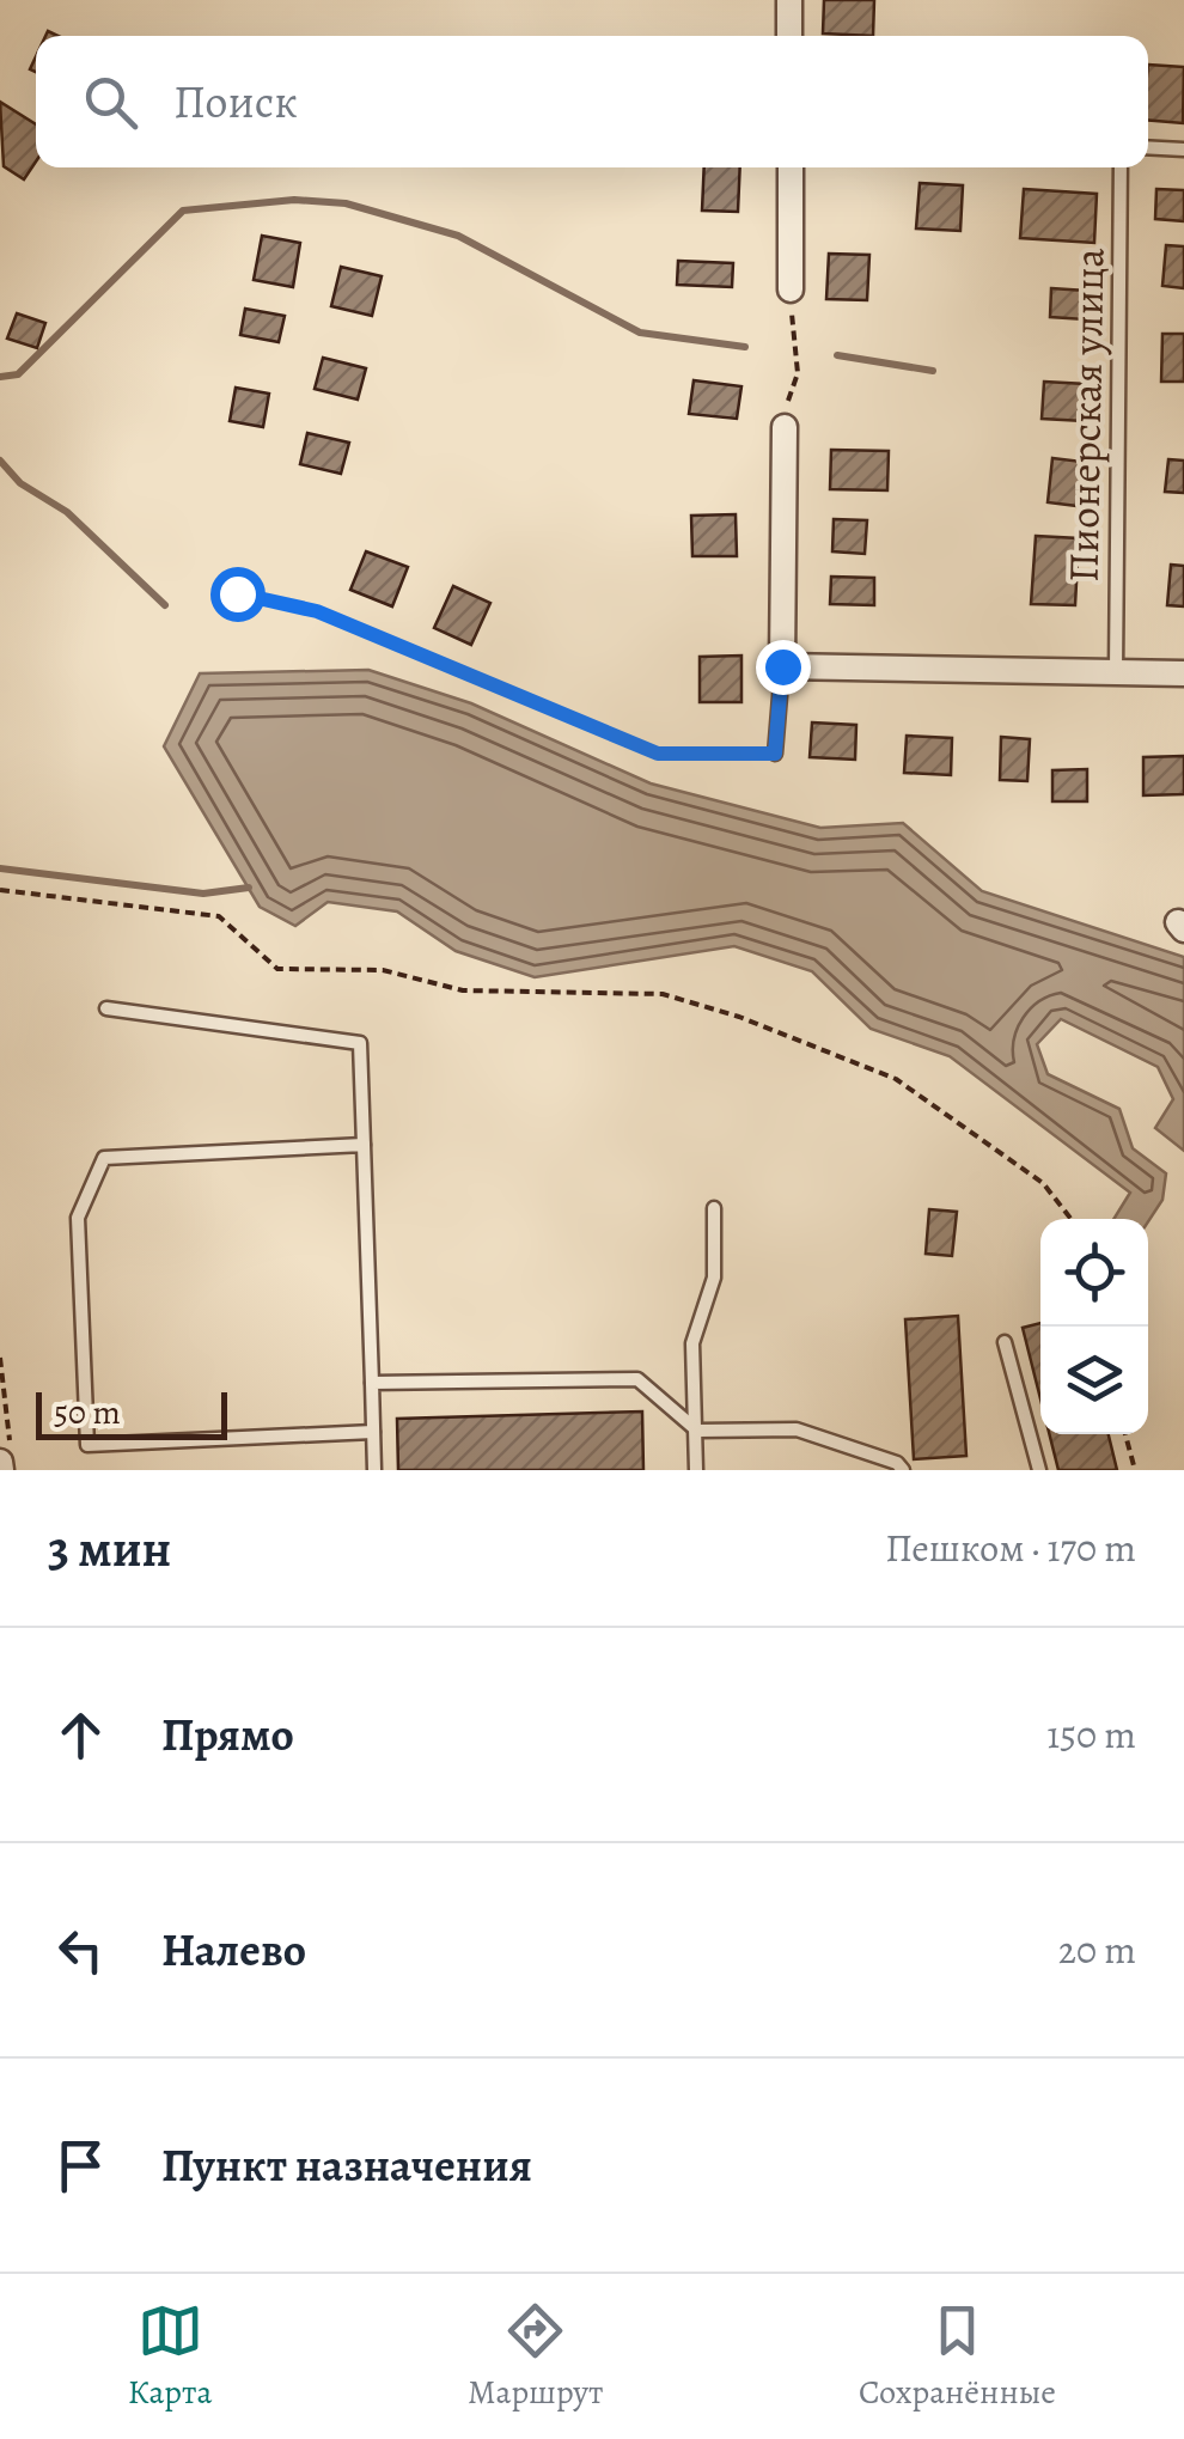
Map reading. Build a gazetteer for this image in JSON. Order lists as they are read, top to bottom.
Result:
{
  "streets": {
    "lane": ["Пионерская улица"]
  },
  "scale_bar": "50 m",
  "page": {
    "search": "Поиск",
    "scale": "50 m",
    "heading": ["3 мин", "Пешком · 170 m"],
    "list": [
      ["Прямо", "150 m"],
      ["Налево", "20 m"],
      "Пункт назначения"
    ],
    "nav": ["Карта", "Маршрут", "Сохранённые"]
  }
}
